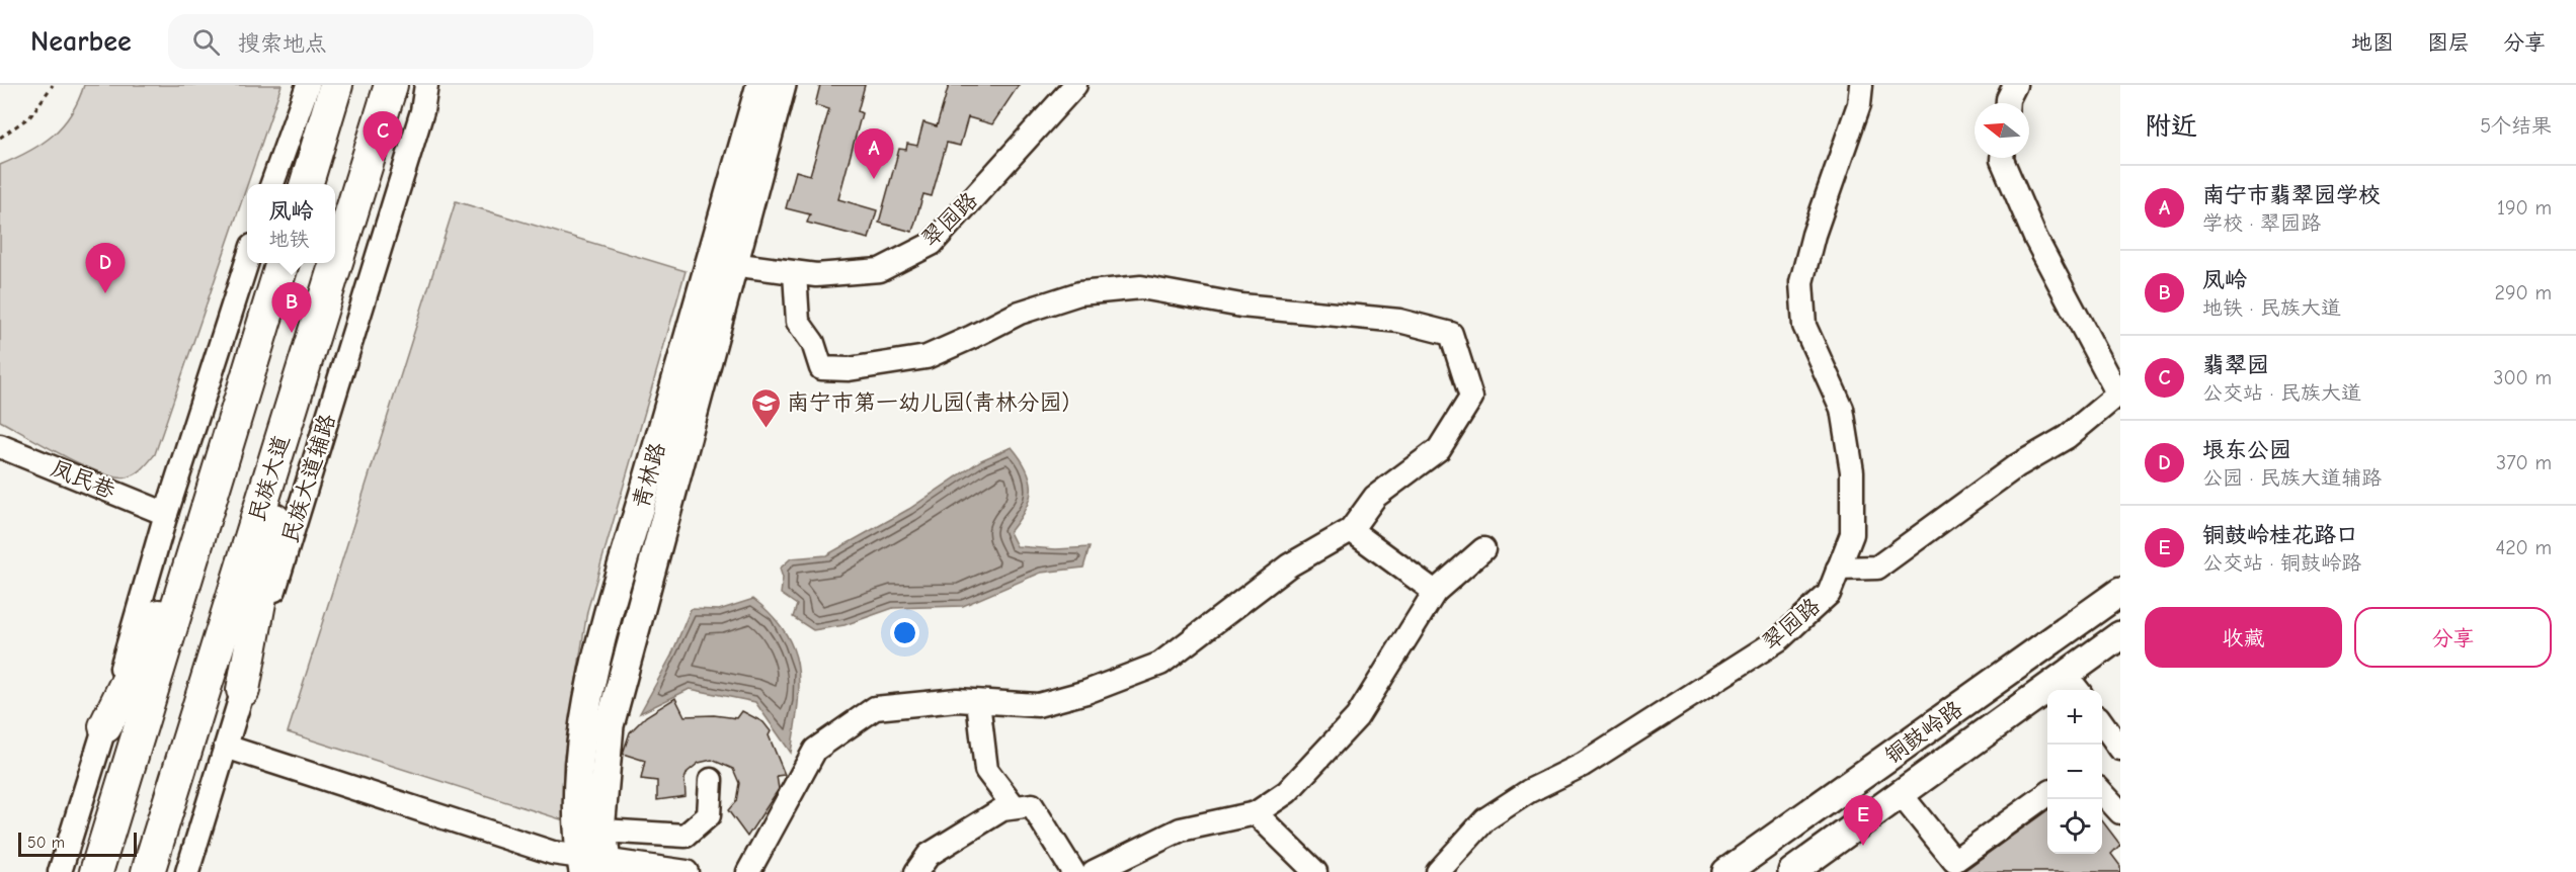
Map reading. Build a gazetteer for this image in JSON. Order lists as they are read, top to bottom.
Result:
{
  "streets": {
    "highway": ["民族大道"],
    "main road": ["青林路", "铜鼓岭路"],
    "street": ["翠园路", "民族大道辅路", "凤民巷"]
  },
  "crossings": [
    ["翠园路", "青林路"]
  ],
  "places": {
    "school or university": ["南宁市第一幼儿园(青林分园)"]
  },
  "scale_bar": "50 m",
  "north": "left",
  "page": {
    "header": "Nearbee",
    "search": "搜索地点",
    "nav": ["地图", "图层", "分享"],
    "heading": ["附近", "5个结果"],
    "pins": [
      "C",
      "A",
      "D",
      "B",
      "E"
    ],
    "list": [
      {
        "mark": "A",
        "name": "南宁市翡翠园学校",
        "note": "学校 · 翠园路",
        "value": "190 m"
      },
      {
        "mark": "B",
        "name": "凤岭",
        "note": "地铁 · 民族大道",
        "value": "290 m"
      },
      {
        "mark": "C",
        "name": "翡翠园",
        "note": "公交站 · 民族大道",
        "value": "300 m"
      },
      {
        "mark": "D",
        "name": "埌东公园",
        "note": "公园 · 民族大道辅路",
        "value": "370 m"
      },
      {
        "mark": "E",
        "name": "铜鼓岭桂花路口",
        "note": "公交站 · 铜鼓岭路",
        "value": "420 m"
      }
    ],
    "popup": ["凤岭", "地铁"],
    "buttons": ["收藏", "分享"],
    "map_buttons": ["+", "−"],
    "scale": "50 m"
  }
}
